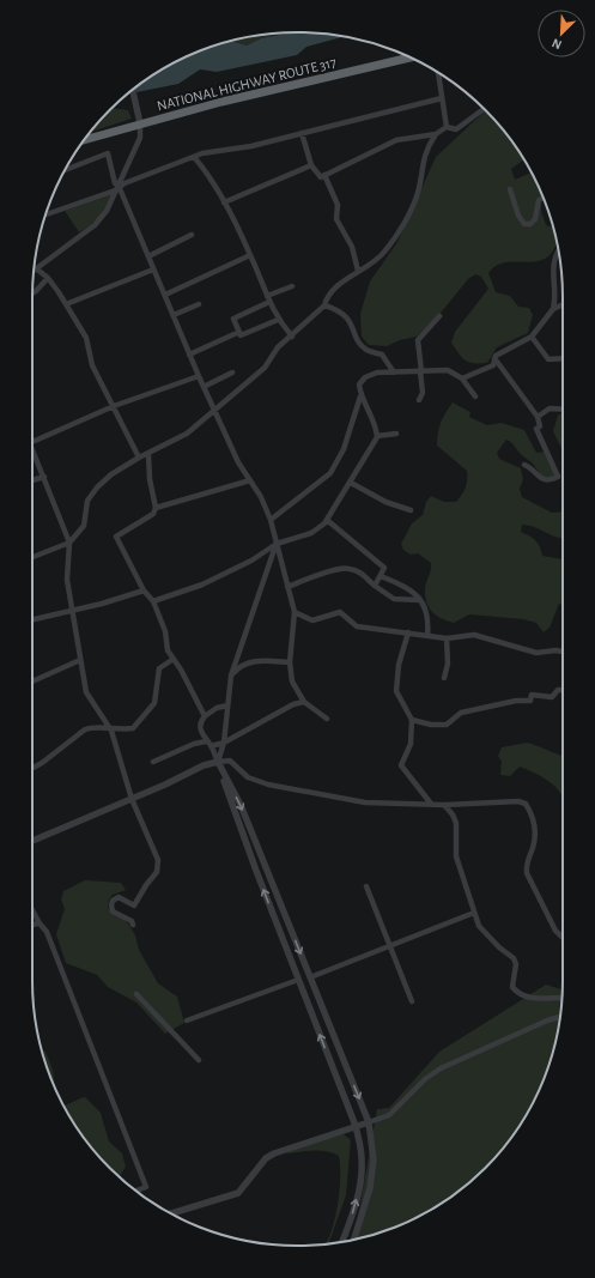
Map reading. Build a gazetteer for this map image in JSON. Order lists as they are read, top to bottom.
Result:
{
  "streets": {
    "highway": ["NATIONAL HIGHWAY ROUTE 317"]
  },
  "north": "bottom left"
}
